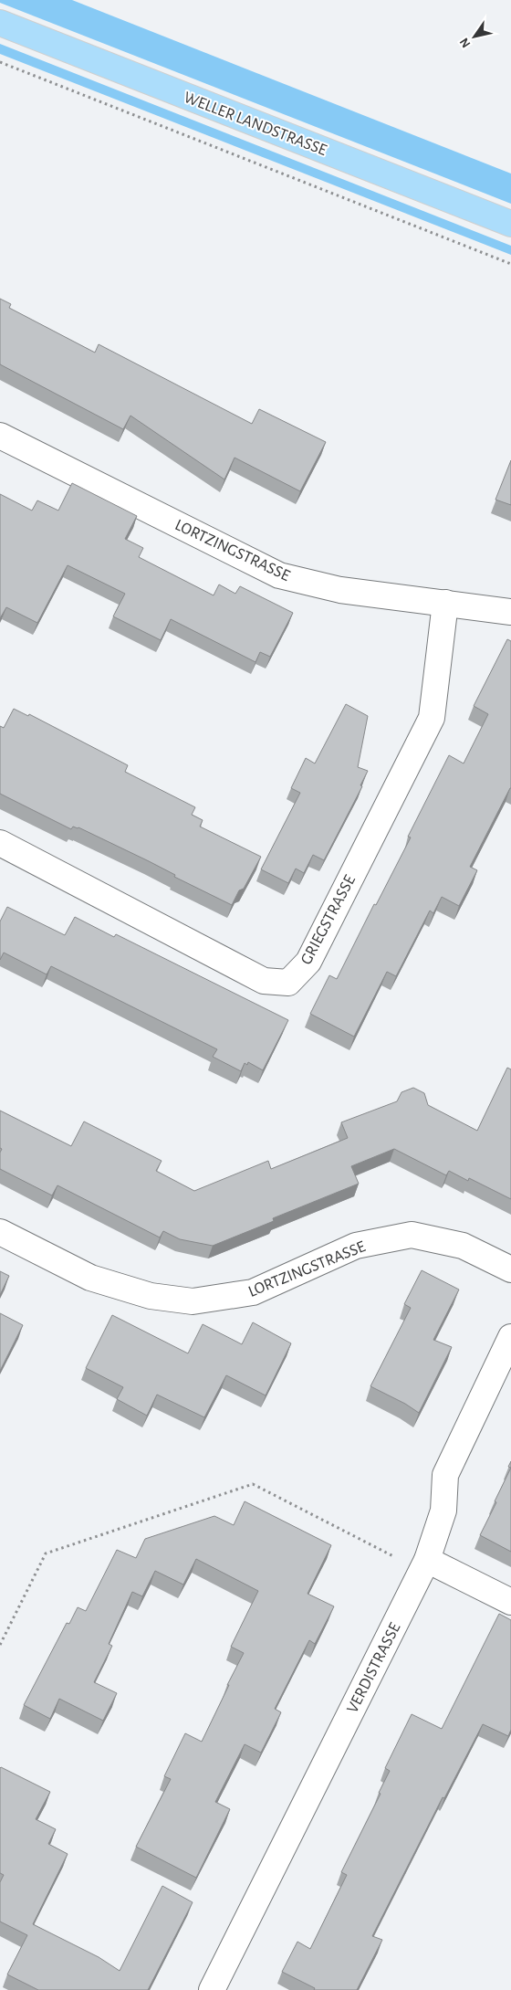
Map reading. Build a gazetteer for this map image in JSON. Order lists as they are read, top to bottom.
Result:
{
  "streets": {
    "main road": ["WELLER LANDSTRASSE"],
    "street": ["LORTZINGSTRASSE", "GRIEGSTRASSE", "VERDISTRASSE"]
  },
  "crossings": [
    ["LORTZINGSTRASSE", "GRIEGSTRASSE"]
  ],
  "north": "bottom left"
}
